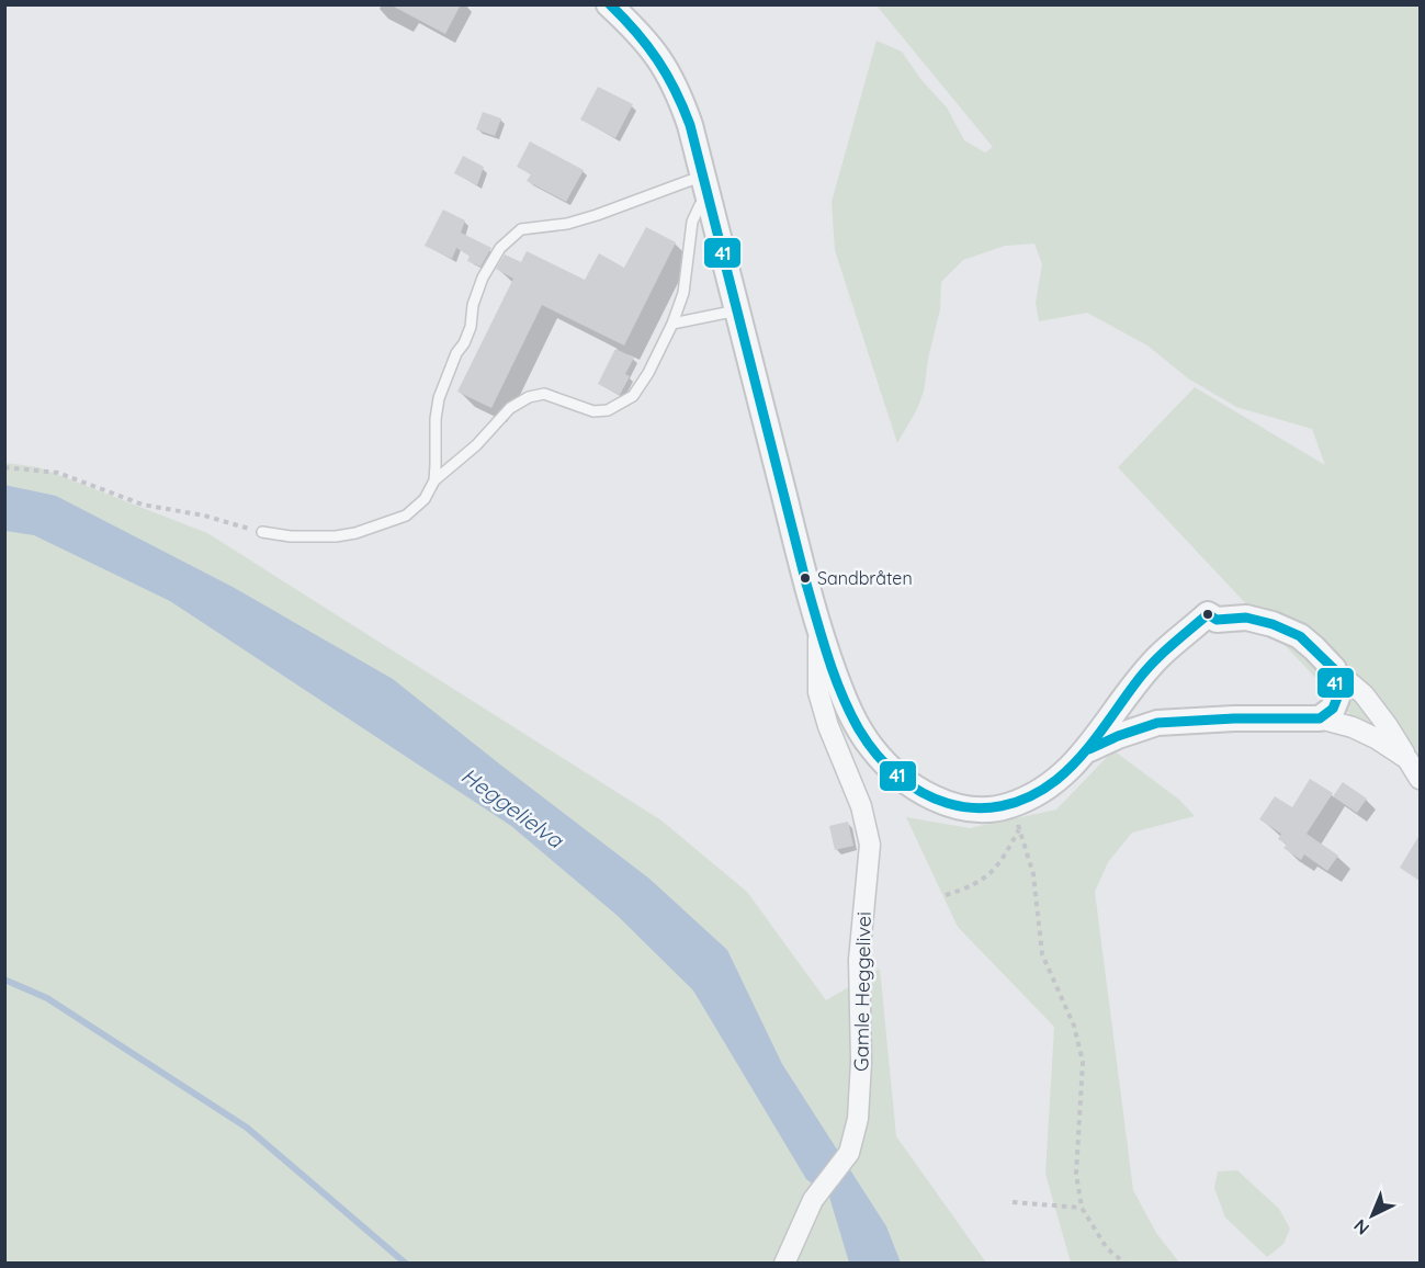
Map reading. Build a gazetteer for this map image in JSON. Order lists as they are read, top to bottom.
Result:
{
  "streets": {
    "street": ["Gamle Heggelivei"]
  },
  "water": ["Heggelielva"],
  "places": ["Sandbråten"],
  "lines": ["transit line 41"],
  "north": "bottom left"
}
